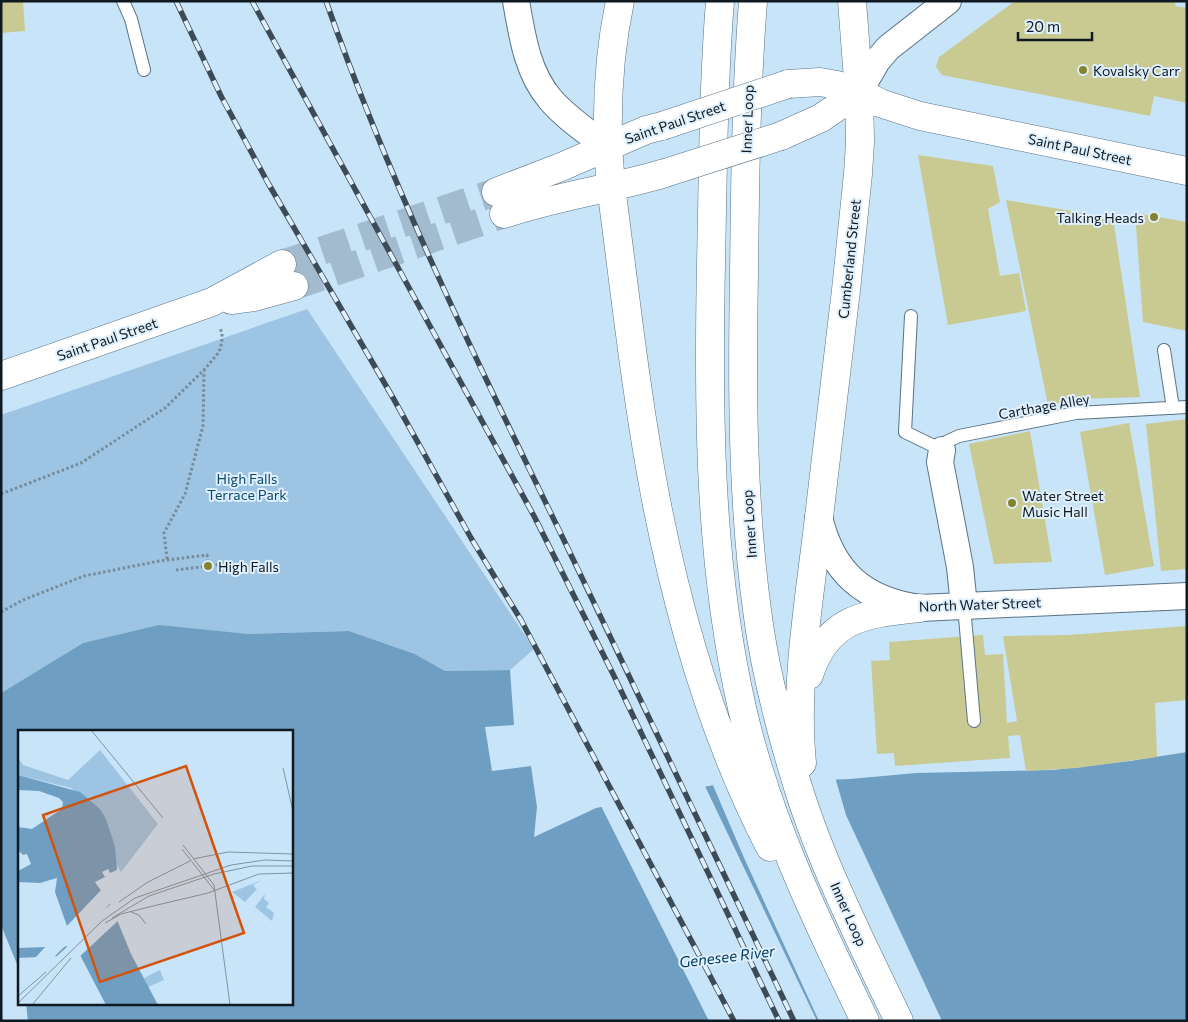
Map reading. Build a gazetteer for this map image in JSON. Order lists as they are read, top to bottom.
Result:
{
  "streets": {
    "main road": ["Inner Loop", "Saint Paul Street", "Cumberland Street"],
    "street": ["North Water Street"],
    "lane": ["Carthage Alley"]
  },
  "crossings": [
    ["Saint Paul Street", "Cumberland Street"],
    ["Cumberland Street", "North Water Street"]
  ],
  "water": ["Genesee River"],
  "parks": ["High Falls Terrace Park"],
  "places": [
    "Kovalsky Carr",
    "Talking Heads",
    "Water Street Music Hall",
    "High Falls"
  ],
  "scale_bar": "20 m"
}
